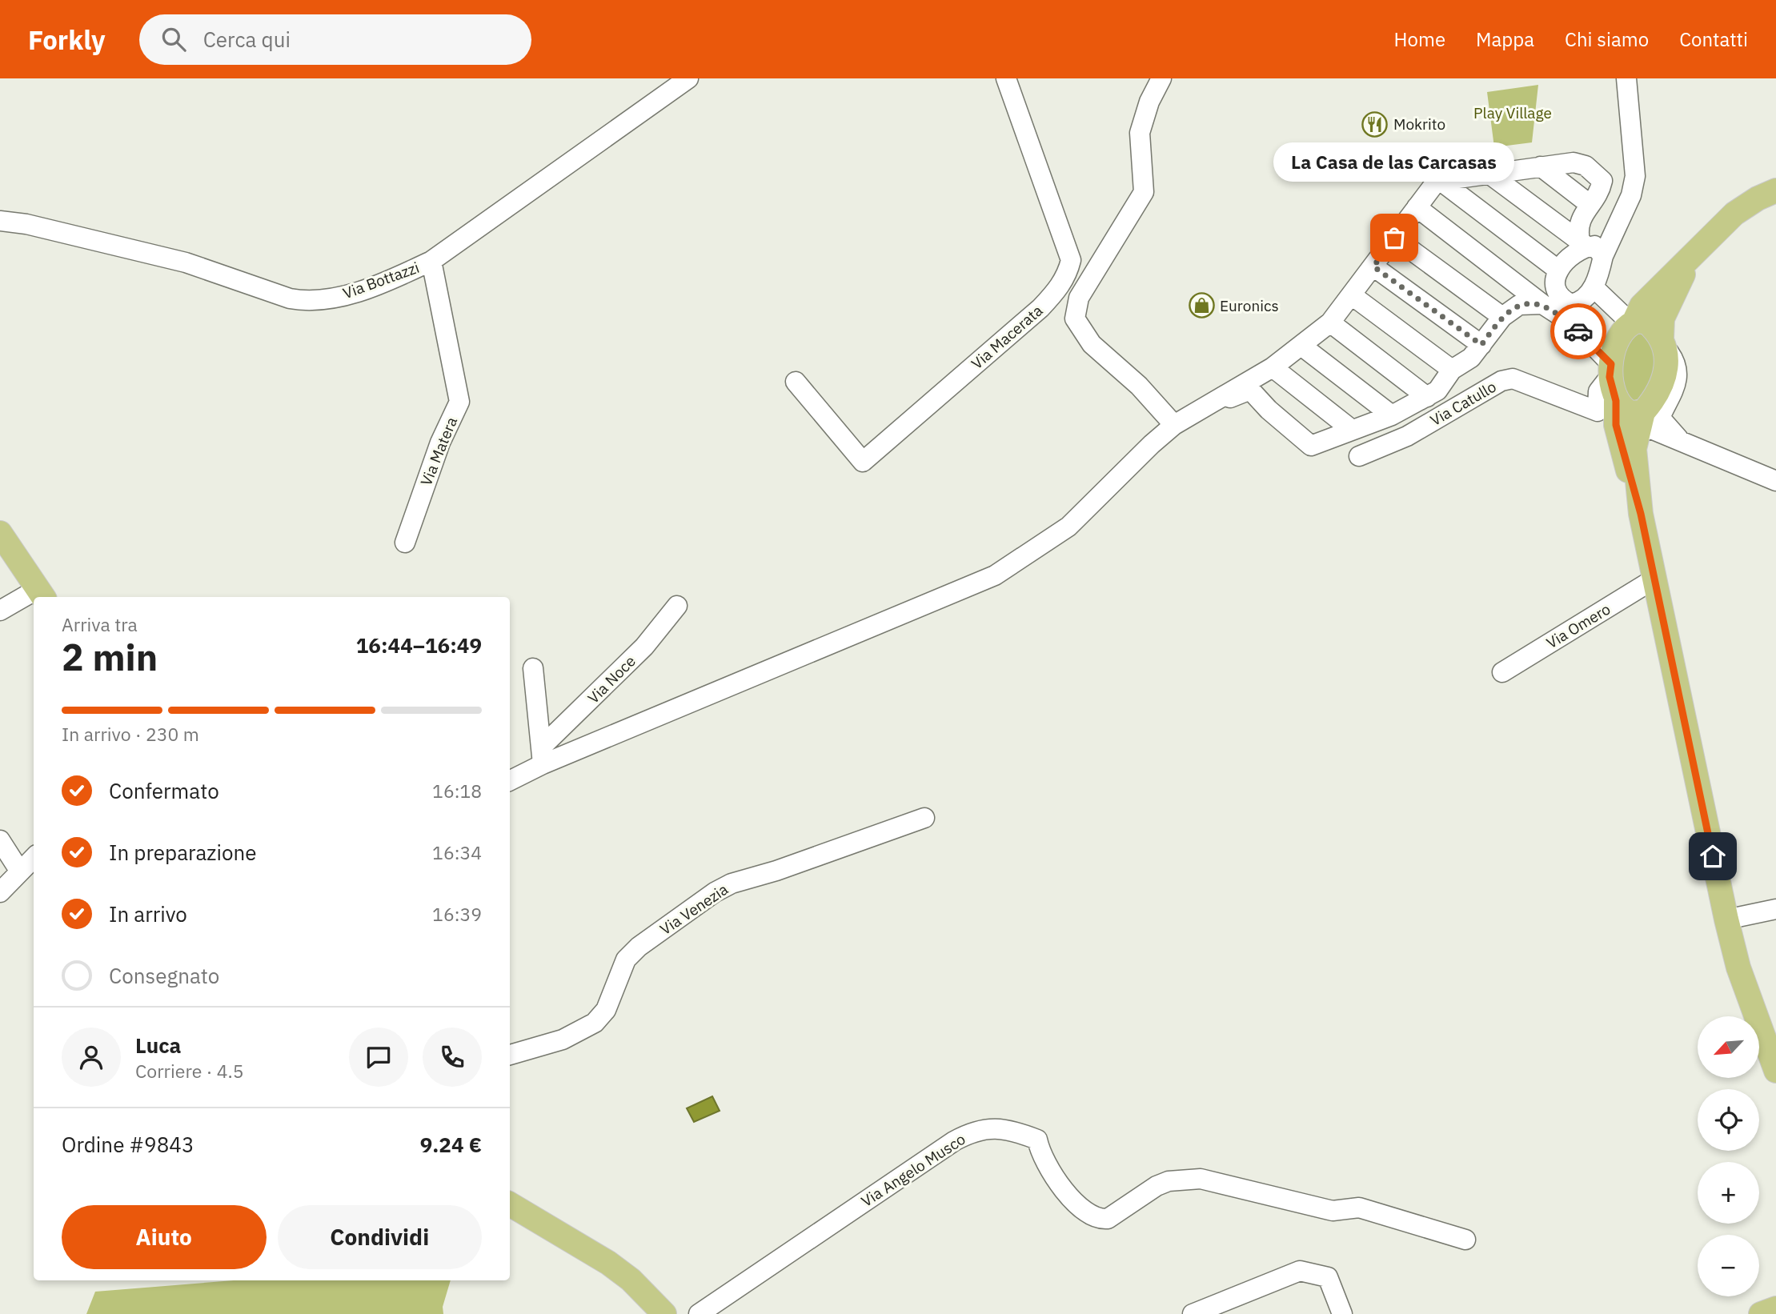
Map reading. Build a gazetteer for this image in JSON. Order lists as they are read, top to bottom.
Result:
{
  "streets": {
    "street": [
      "Via Bottazzi",
      "Via Macerata",
      "Via Catullo",
      "Via Matera",
      "Via Omero",
      "Via Noce",
      "Via Venezia",
      "Via Angelo Musco"
    ]
  },
  "crossings": [
    ["Via Bottazzi", "Via Matera"]
  ],
  "parks": ["Play Village"],
  "places": {
    "restaurant": ["Mokrito"],
    "other": ["La Casa de las Carcasas"],
    "shop": ["Euronics"]
  },
  "north": "bottom left",
  "page": {
    "header": "Forkly",
    "search": "Cerca qui",
    "nav": [
      "Home",
      "Mappa",
      "Chi siamo",
      "Contatti"
    ],
    "bubble": "La Casa de las Carcasas",
    "heading": ["2 min", "Arriva tra", "16:44–16:49"],
    "panel": [
      "Luca",
      "Corriere · 4.5",
      "Ordine #9843",
      "9.24 €"
    ],
    "bar": "In arrivo · 230 m",
    "list": [
      ["Confermato", "16:18"],
      ["In preparazione", "16:34"],
      ["In arrivo", "16:39"],
      "Consegnato"
    ],
    "map_buttons": ["+", "−"],
    "buttons": ["Aiuto", "Condividi"]
  }
}
